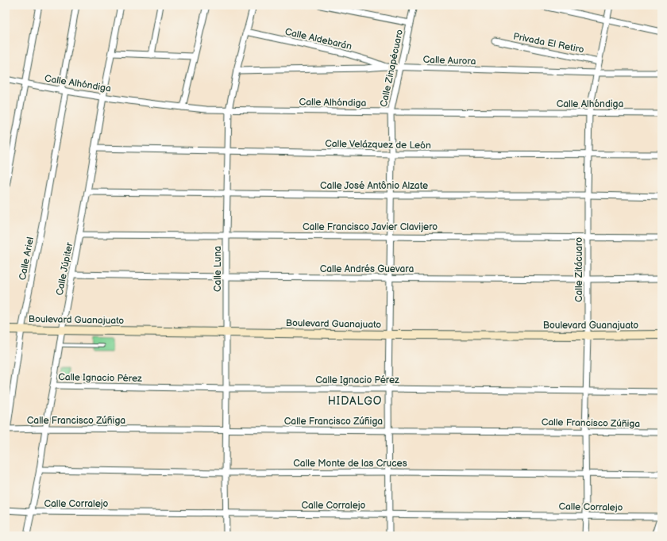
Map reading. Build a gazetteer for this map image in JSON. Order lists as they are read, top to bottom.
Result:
{
  "streets": {
    "street": [
      "Calle Aldebarán",
      "Privada El Retiro",
      "Calle Aurora",
      "Calle Zinapécuaro",
      "Calle Alhóndiga",
      "Calle Velázquez de León",
      "Calle José Antônio Alzate",
      "Calle Francisco Javier Clavijero",
      "Calle Ariel",
      "Calle Júpiter",
      "Calle Luna",
      "Calle Andrés Guevara",
      "Calle Zitácuaro",
      "Boulevard Guanajuato",
      "Calle Ignacio Pérez",
      "Calle Francisco Zúñiga",
      "Calle Monte de las Cruces",
      "Calle Corralejo"
    ]
  },
  "crossings": [
    ["Calle Aldebarán", "Calle Aurora"],
    ["Calle Aldebarán", "Calle Luna"],
    ["Privada El Retiro", "Calle Zitácuaro"],
    ["Calle Aurora", "Calle Zinapécuaro"],
    ["Calle Aurora", "Calle Luna"],
    ["Calle Aurora", "Calle Zitácuaro"],
    ["Calle Zinapécuaro", "Calle Alhóndiga"],
    ["Calle Zinapécuaro", "Calle Velázquez de León"],
    ["Calle Zinapécuaro", "Calle José Antônio Alzate"],
    ["Calle Zinapécuaro", "Calle Francisco Javier Clavijero"],
    ["Calle Zinapécuaro", "Calle Andrés Guevara"],
    ["Calle Zinapécuaro", "Boulevard Guanajuato"],
    ["Calle Zinapécuaro", "Calle Ignacio Pérez"],
    ["Calle Zinapécuaro", "Calle Francisco Zúñiga"],
    ["Calle Zinapécuaro", "Calle Monte de las Cruces"],
    ["Calle Zinapécuaro", "Calle Corralejo"],
    ["Calle Alhóndiga", "Calle Ariel"],
    ["Calle Alhóndiga", "Calle Júpiter"],
    ["Calle Alhóndiga", "Calle Luna"],
    ["Calle Alhóndiga", "Calle Zitácuaro"],
    ["Calle Velázquez de León", "Calle Júpiter"],
    ["Calle Velázquez de León", "Calle Luna"],
    ["Calle Velázquez de León", "Calle Zitácuaro"],
    ["Calle José Antônio Alzate", "Calle Júpiter"],
    ["Calle José Antônio Alzate", "Calle Luna"],
    ["Calle José Antônio Alzate", "Calle Zitácuaro"],
    ["Calle Francisco Javier Clavijero", "Calle Júpiter"],
    ["Calle Francisco Javier Clavijero", "Calle Luna"],
    ["Calle Francisco Javier Clavijero", "Calle Zitácuaro"],
    ["Calle Ariel", "Boulevard Guanajuato"],
    ["Calle Ariel", "Calle Francisco Zúñiga"],
    ["Calle Júpiter", "Calle Andrés Guevara"],
    ["Calle Júpiter", "Boulevard Guanajuato"],
    ["Calle Júpiter", "Calle Ignacio Pérez"],
    ["Calle Júpiter", "Calle Francisco Zúñiga"],
    ["Calle Júpiter", "Calle Monte de las Cruces"],
    ["Calle Júpiter", "Calle Corralejo"],
    ["Calle Luna", "Calle Andrés Guevara"],
    ["Calle Luna", "Boulevard Guanajuato"],
    ["Calle Luna", "Calle Ignacio Pérez"],
    ["Calle Luna", "Calle Francisco Zúñiga"],
    ["Calle Luna", "Calle Monte de las Cruces"],
    ["Calle Luna", "Calle Corralejo"],
    ["Calle Andrés Guevara", "Calle Zitácuaro"],
    ["Calle Zitácuaro", "Boulevard Guanajuato"],
    ["Calle Zitácuaro", "Calle Ignacio Pérez"],
    ["Calle Zitácuaro", "Calle Francisco Zúñiga"],
    ["Calle Zitácuaro", "Calle Monte de las Cruces"],
    ["Calle Zitácuaro", "Calle Corralejo"]
  ],
  "districts": ["HIDALGO"]
}
